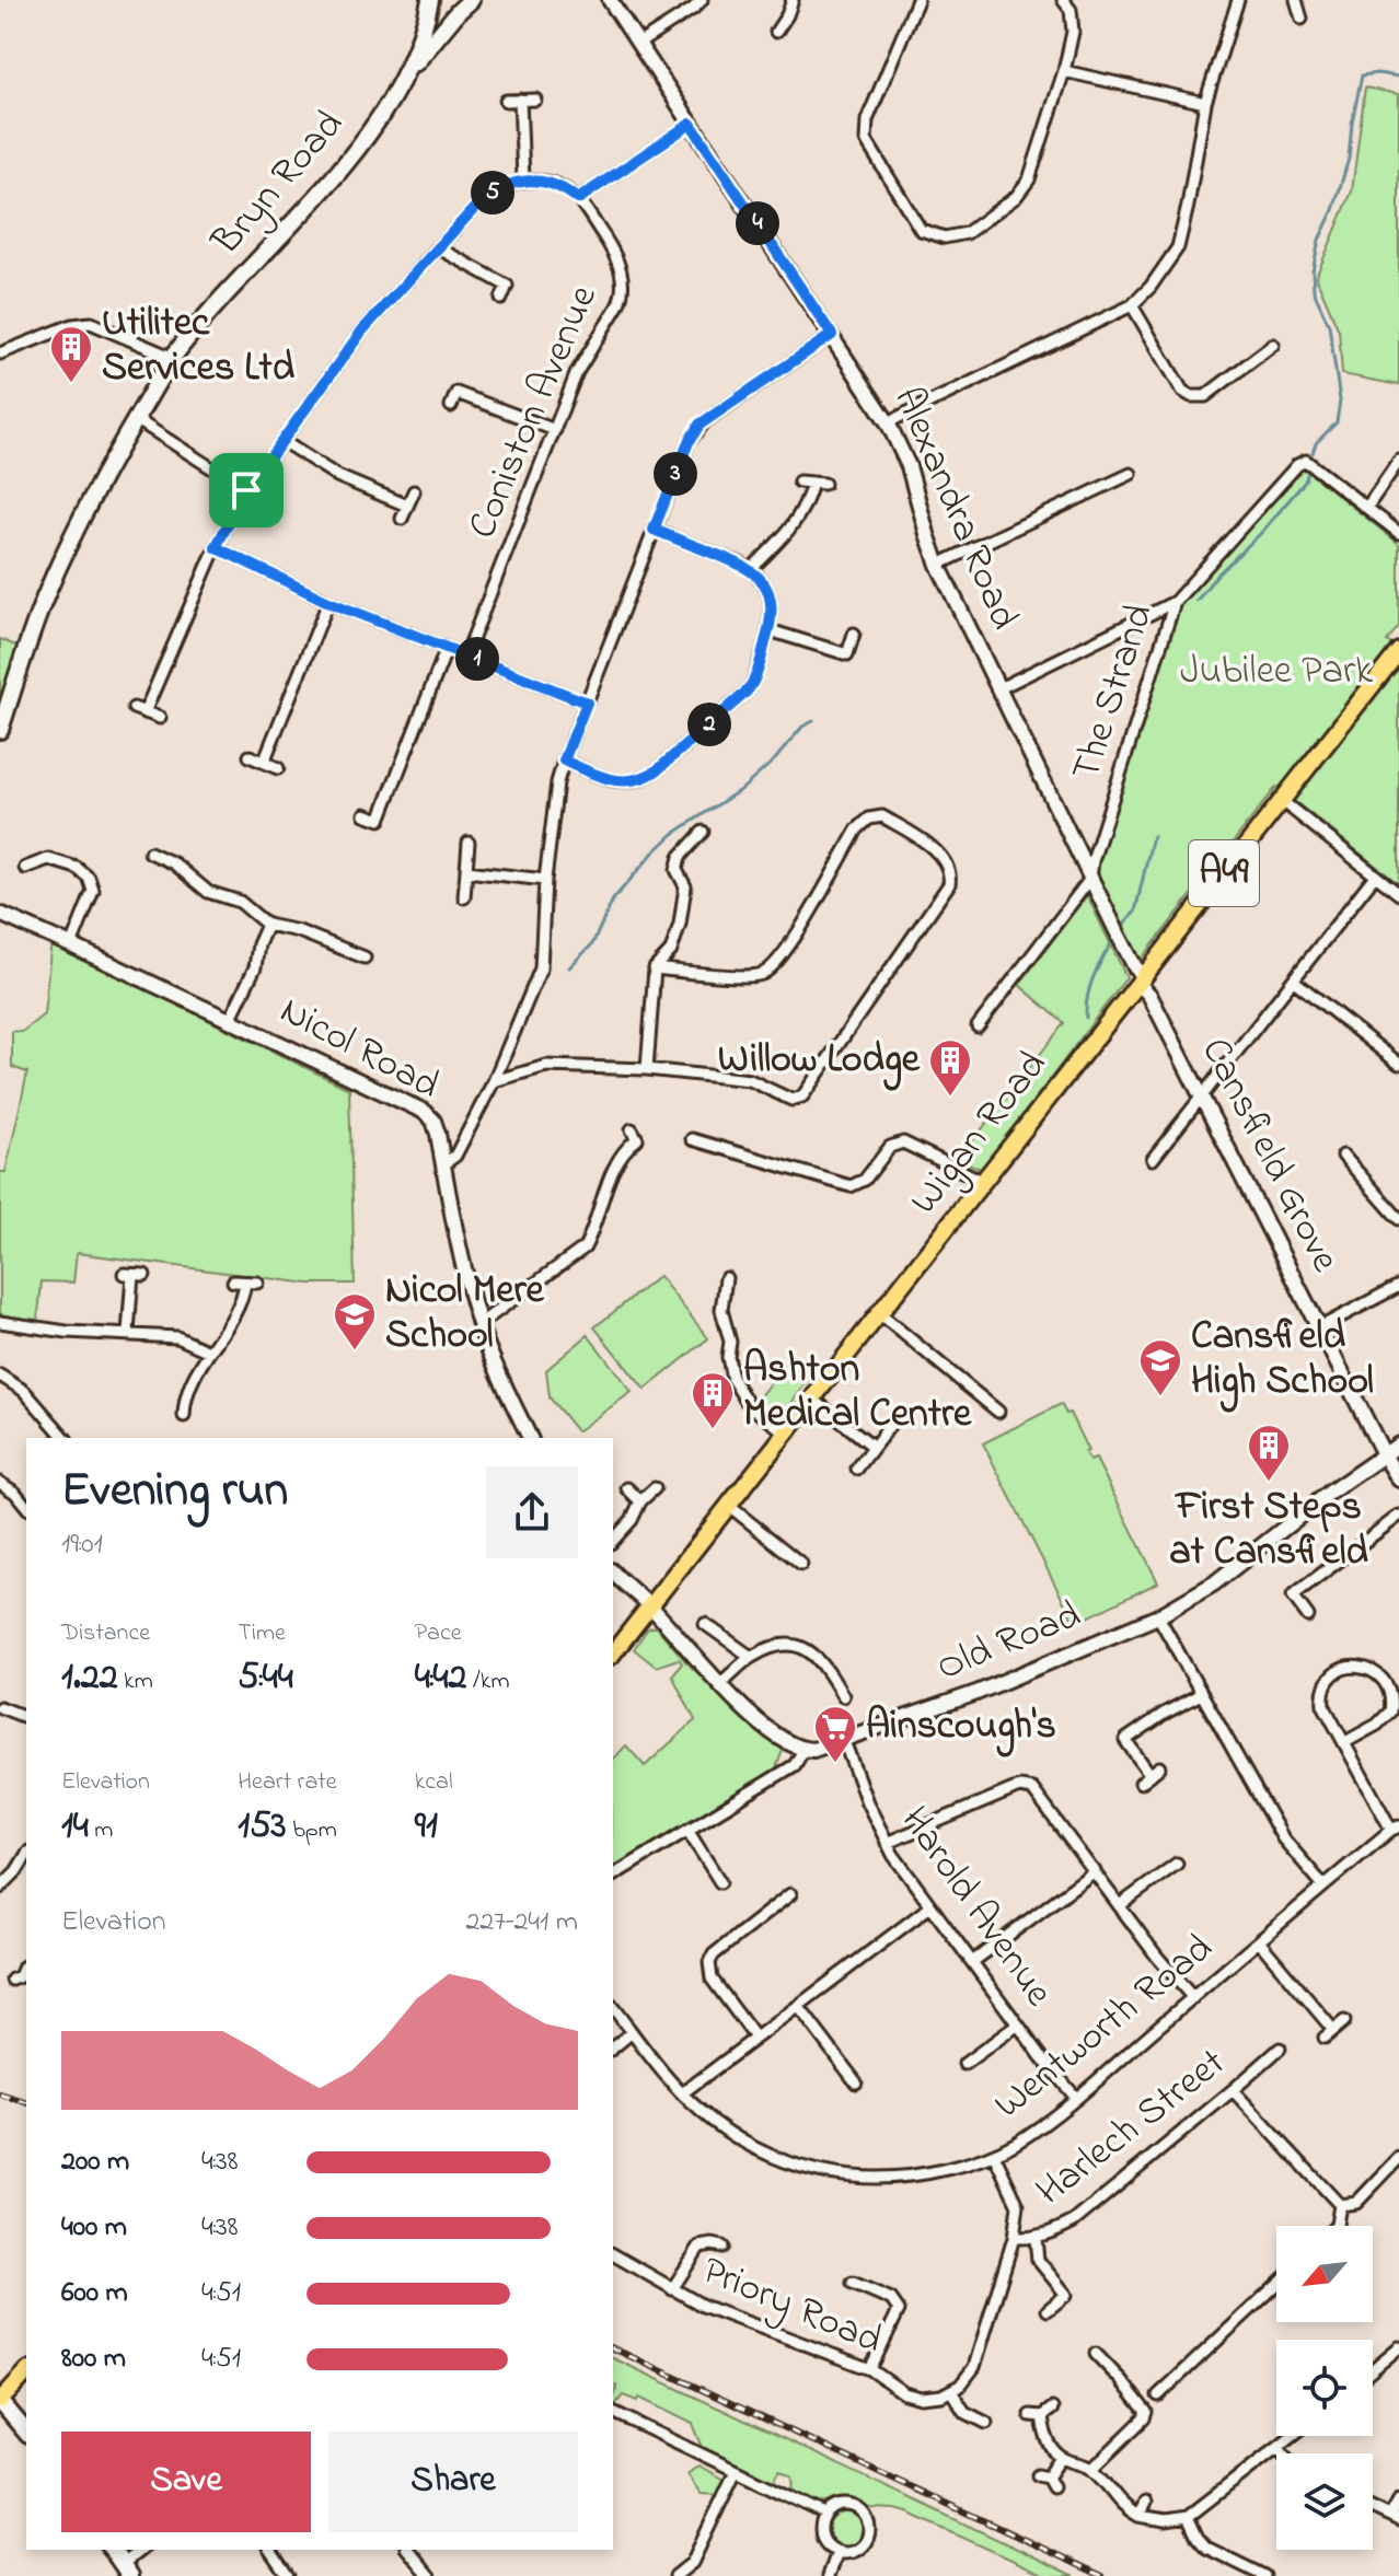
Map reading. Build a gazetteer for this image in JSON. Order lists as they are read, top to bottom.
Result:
{
  "streets": {
    "main road": ["Bryn Road", "A49", "Wigan Road"],
    "street": [
      "Coniston Avenue",
      "Alexandra Road",
      "The Strand",
      "Nicol Road",
      "Cansfield Grove",
      "Old Road",
      "Harold Avenue",
      "Wentworth Road",
      "Harlech Street",
      "Priory Road"
    ]
  },
  "crossings": [
    ["Alexandra Road", "The Strand"],
    ["Alexandra Road", "Wigan Road"],
    ["Alexandra Road", "Cansfield Grove"],
    ["Wigan Road", "Cansfield Grove"],
    ["Cansfield Grove", "Old Road"],
    ["Old Road", "Harold Avenue"],
    ["Harold Avenue", "Wentworth Road"]
  ],
  "parks": ["Jubilee Park"],
  "places": {
    "building": [
      "Utilitec Services Ltd",
      "Willow Lodge",
      "Ashton Medical Centre",
      "First Steps at Cansfield"
    ],
    "school or university": ["Nicol Mere School", "Cansfield High School"],
    "supermarket": ["Ainscough's"]
  },
  "north": "bottom left",
  "page": {
    "pins": [
      "5",
      "4",
      "3",
      "1",
      "2"
    ],
    "heading": ["Evening run", "19:01"],
    "stats": [
      ["Distance", "1.22 km"],
      ["Time", "5:44"],
      ["Pace", "4:42 /km"],
      ["Elevation", "14 m"],
      ["Heart rate", "153 bpm"],
      ["kcal", "91"]
    ],
    "chart": ["Elevation", "227–241 m"],
    "list": [
      {
        "name": "200 m",
        "note": "4:38"
      },
      {
        "name": "400 m",
        "note": "4:38"
      },
      {
        "name": "600 m",
        "note": "4:51"
      },
      {
        "name": "800 m",
        "note": "4:51"
      }
    ],
    "buttons": ["Save", "Share"]
  }
}
